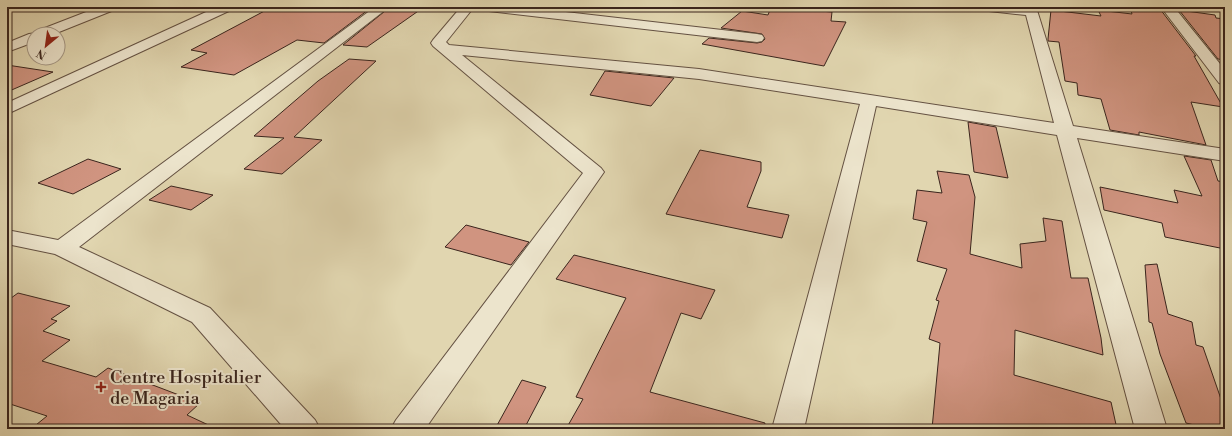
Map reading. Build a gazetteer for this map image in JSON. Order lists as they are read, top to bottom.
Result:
{
  "places": {
    "health": ["Centre Hospitalier de Magaria"]
  },
  "north": "bottom left"
}
